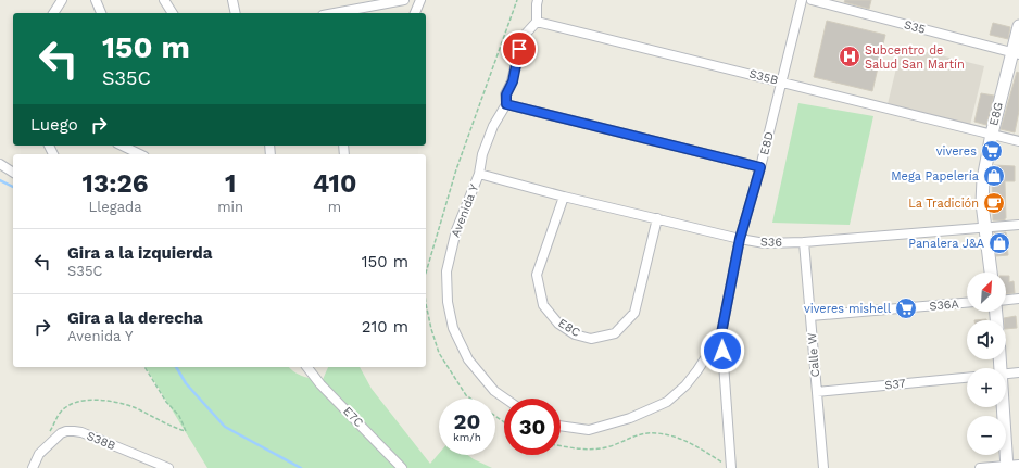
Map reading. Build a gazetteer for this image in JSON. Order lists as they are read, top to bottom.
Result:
{
  "streets": {
    "street": [
      "S35",
      "S35B",
      "E8G",
      "E8D",
      "Avenida Y",
      "S36",
      "S36A",
      "E8C",
      "Calle W",
      "S37",
      "E7C",
      "S38B"
    ]
  },
  "crossings": [
    ["S35", "E8G"],
    ["S35B", "E8G"],
    ["S35B", "E8D"],
    ["S35B", "Avenida Y"],
    ["E8G", "S36"],
    ["E8D", "S36"],
    ["Avenida Y", "S36"],
    ["S36", "E8C"],
    ["S36", "Calle W"],
    ["S36A", "Calle W"],
    ["Calle W", "S37"]
  ],
  "places": {
    "hospital": ["Subcentro de Salud San Martín"],
    "supermarket": ["viveres", "viveres mishell"],
    "shop": ["Mega Papelería", "Panalera J&A"],
    "cafe": ["La Tradición"]
  },
  "north": "top right",
  "page": {
    "turn": ["150 m", "S35C"],
    "then": "Luego",
    "eta": [
      "13:26",
      "Llegada",
      "1",
      "min",
      "410",
      "m"
    ],
    "list": [
      {
        "name": "Gira a la izquierda",
        "note": "S35C",
        "value": "150 m"
      },
      {
        "name": "Gira a la derecha",
        "note": "Avenida Y",
        "value": "210 m"
      }
    ],
    "map_buttons": ["+", "−"],
    "speed": "20 km/h",
    "limit": "30"
  }
}
